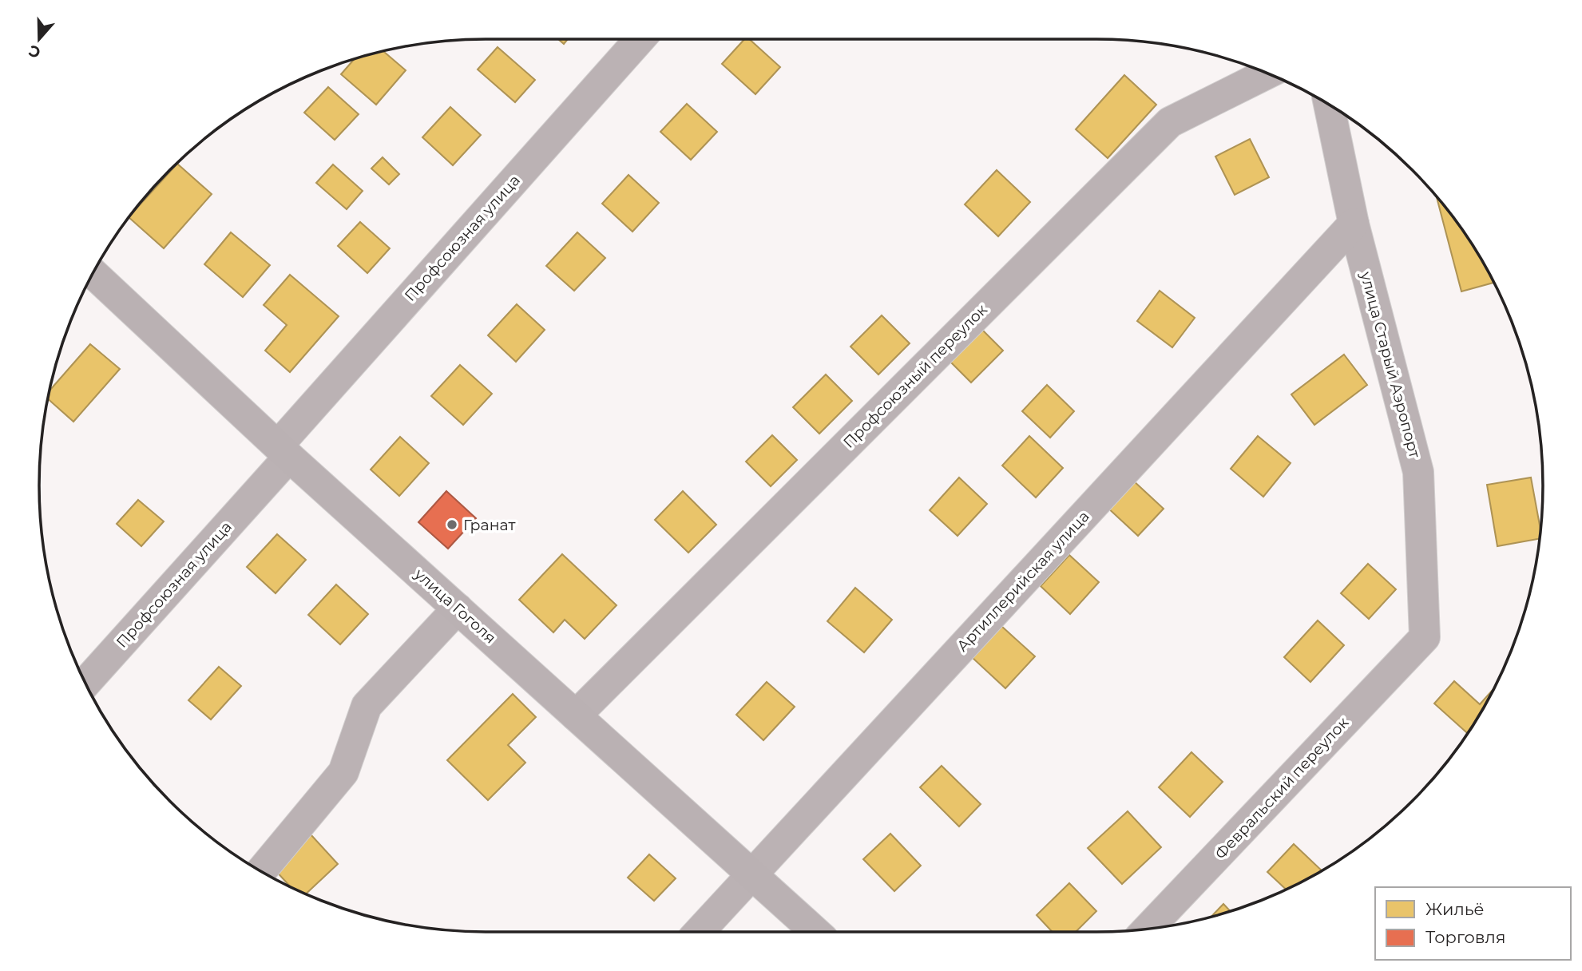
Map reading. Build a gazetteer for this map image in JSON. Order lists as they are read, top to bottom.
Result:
{
  "streets": {
    "main road": ["улица Гоголя"],
    "street": [
      "Профсоюзная улица",
      "улица Старый Аэропорт",
      "Профсоюзный переулок",
      "Артиллерийская улица",
      "Февральский переулок"
    ]
  },
  "crossings": [
    ["Профсоюзная улица", "улица Гоголя"],
    ["улица Старый Аэропорт", "Артиллерийская улица"],
    ["улица Старый Аэропорт", "Февральский переулок"],
    ["Профсоюзный переулок", "улица Гоголя"],
    ["Артиллерийская улица", "улица Гоголя"]
  ],
  "places": ["Гранат"],
  "legend": ["Жильё", "Торговля"],
  "north": "bottom"
}
